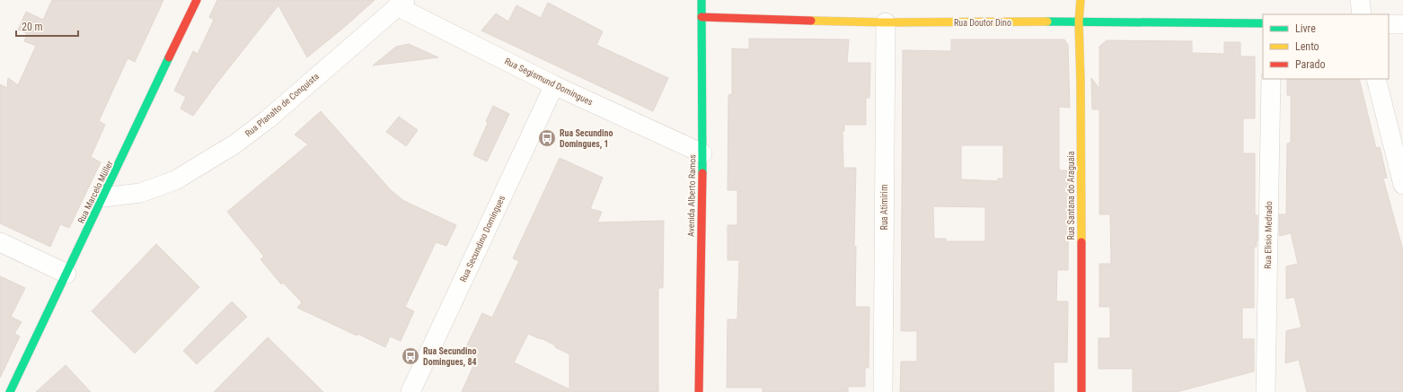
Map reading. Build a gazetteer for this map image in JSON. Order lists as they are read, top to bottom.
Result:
{
  "streets": {
    "street": [
      "Rua Doutor Dino",
      "Rua Segismund Domingues",
      "Rua Planalto de Conquista",
      "Rua Marcelo Müller",
      "Avenida Alberto Ramos",
      "Rua Santana do Araguaia",
      "Rua Atimirim",
      "Rua Elisio Medrado",
      "Rua Secundino Domingues"
    ]
  },
  "crossings": [
    ["Rua Doutor Dino", "Avenida Alberto Ramos"],
    ["Rua Doutor Dino", "Rua Santana do Araguaia"],
    ["Rua Doutor Dino", "Rua Atimirim"],
    ["Rua Segismund Domingues", "Rua Planalto de Conquista"],
    ["Rua Segismund Domingues", "Avenida Alberto Ramos"],
    ["Rua Segismund Domingues", "Rua Secundino Domingues"],
    ["Rua Planalto de Conquista", "Rua Marcelo Müller"]
  ],
  "places": {
    "bus stop": ["Rua Secundino Domingues, 1", "Rua Secundino Domingues, 84"]
  },
  "legend": ["Livre", "Lento", "Parado"],
  "scale_bar": "20 m"
}
